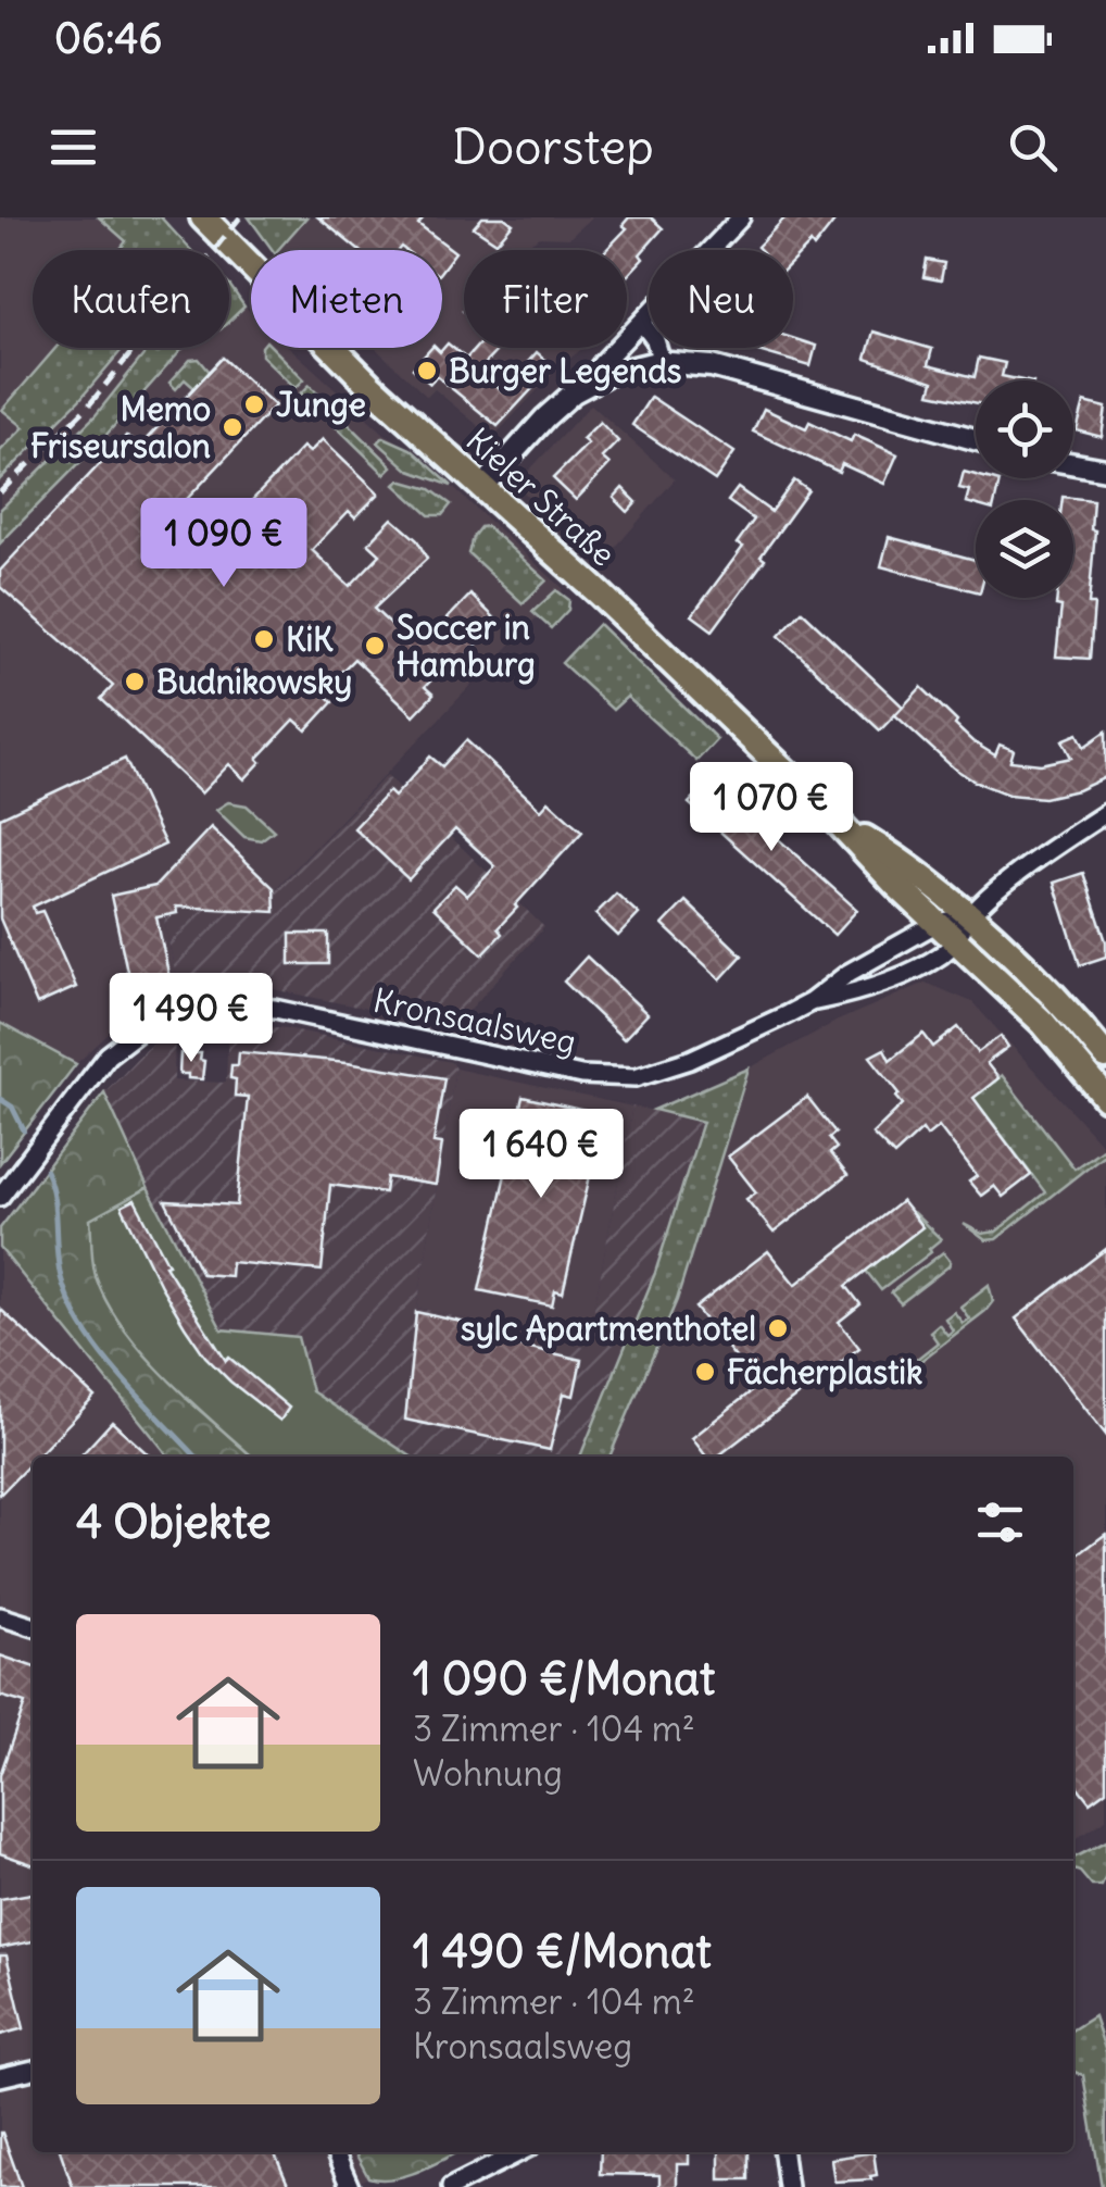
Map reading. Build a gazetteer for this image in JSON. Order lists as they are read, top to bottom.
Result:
{
  "streets": {
    "main road": ["Kieler Straße"],
    "street": ["Kronsaalsweg"]
  },
  "crossings": [
    ["Kieler Straße", "Kronsaalsweg"]
  ],
  "places": [
    "Burger Legends",
    "Junge",
    "Memo Friseursalon",
    "KiK",
    "Soccer in Hamburg",
    "Budnikowsky",
    "sylc Apartmenthotel",
    "Fächerplastik"
  ],
  "page": {
    "status": "06:46",
    "header": "Doorstep",
    "chip": [
      "Kaufen",
      "Mieten",
      "Filter",
      "Neu"
    ],
    "price": [
      "1 090 €",
      "1 070 €",
      "1 490 €",
      "1 640 €"
    ],
    "heading": "4 Objekte",
    "list": [
      {
        "name": "1 090 €/Monat",
        "note": "3 Zimmer · 104 m² · Wohnung"
      },
      {
        "name": "1 490 €/Monat",
        "note": "3 Zimmer · 104 m² · Kronsaalsweg"
      }
    ]
  }
}
